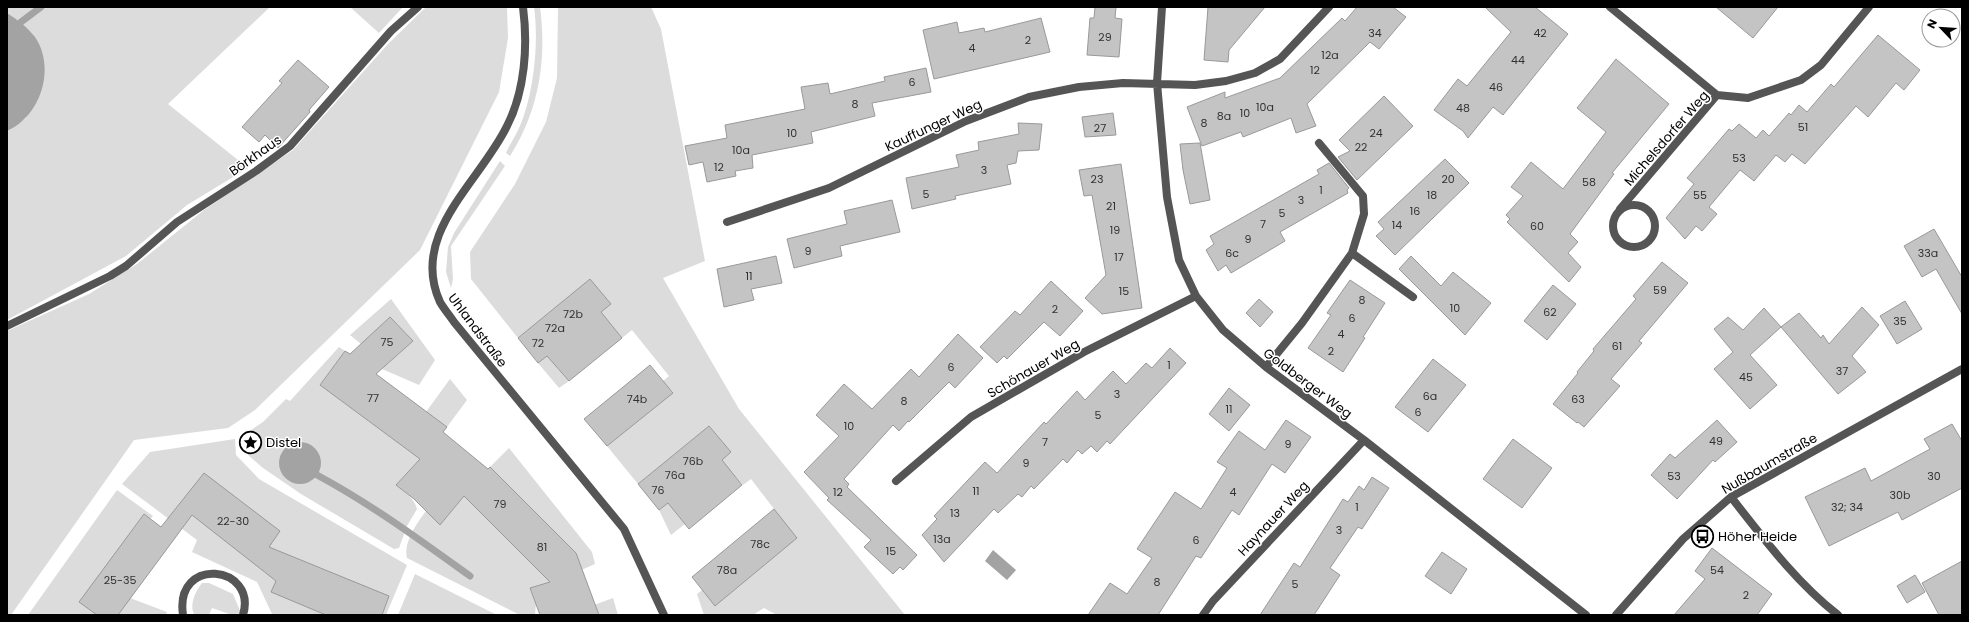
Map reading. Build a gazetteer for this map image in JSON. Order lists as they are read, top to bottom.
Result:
{
  "streets": {
    "street": [
      "Kauffunger Weg",
      "Michelsdorfer Weg",
      "Börkhaus",
      "Uhlandstraße",
      "Schönauer Weg",
      "Goldberger Weg",
      "Nußbaumstraße",
      "Haynauer Weg"
    ]
  },
  "crossings": [
    ["Kauffunger Weg", "Goldberger Weg"],
    ["Schönauer Weg", "Goldberger Weg"],
    ["Goldberger Weg", "Haynauer Weg"]
  ],
  "places": {
    "place": ["Distel"],
    "bus stop": ["Höher Heide"]
  },
  "house_numbers": [
    "34",
    "42",
    "29",
    "2",
    "4",
    "12a",
    "44",
    "12",
    "6",
    "46",
    "8",
    "10a",
    "48",
    "10",
    "8a",
    "8",
    "51",
    "27",
    "10",
    "24",
    "22",
    "10a",
    "53",
    "12",
    "3",
    "23",
    "20",
    "58",
    "1",
    "5",
    "18",
    "55",
    "3",
    "21",
    "16",
    "5",
    "7",
    "14",
    "60",
    "19",
    "9",
    "9",
    "6c",
    "33a",
    "17",
    "11",
    "59",
    "15",
    "8",
    "10",
    "2",
    "62",
    "72b",
    "6",
    "35",
    "72a",
    "4",
    "75",
    "72",
    "61",
    "2",
    "1",
    "6",
    "37",
    "45",
    "3",
    "6a",
    "77",
    "74b",
    "63",
    "8",
    "11",
    "6",
    "5",
    "10",
    "49",
    "7",
    "9",
    "76b",
    "9",
    "76a",
    "53",
    "30",
    "76",
    "11",
    "12",
    "4",
    "30b",
    "79",
    "1",
    "32; 34",
    "13",
    "22-30",
    "3",
    "13a",
    "6",
    "78c",
    "81",
    "15",
    "78a",
    "54",
    "25-35",
    "8",
    "5",
    "2"
  ],
  "north": "top left"
}
